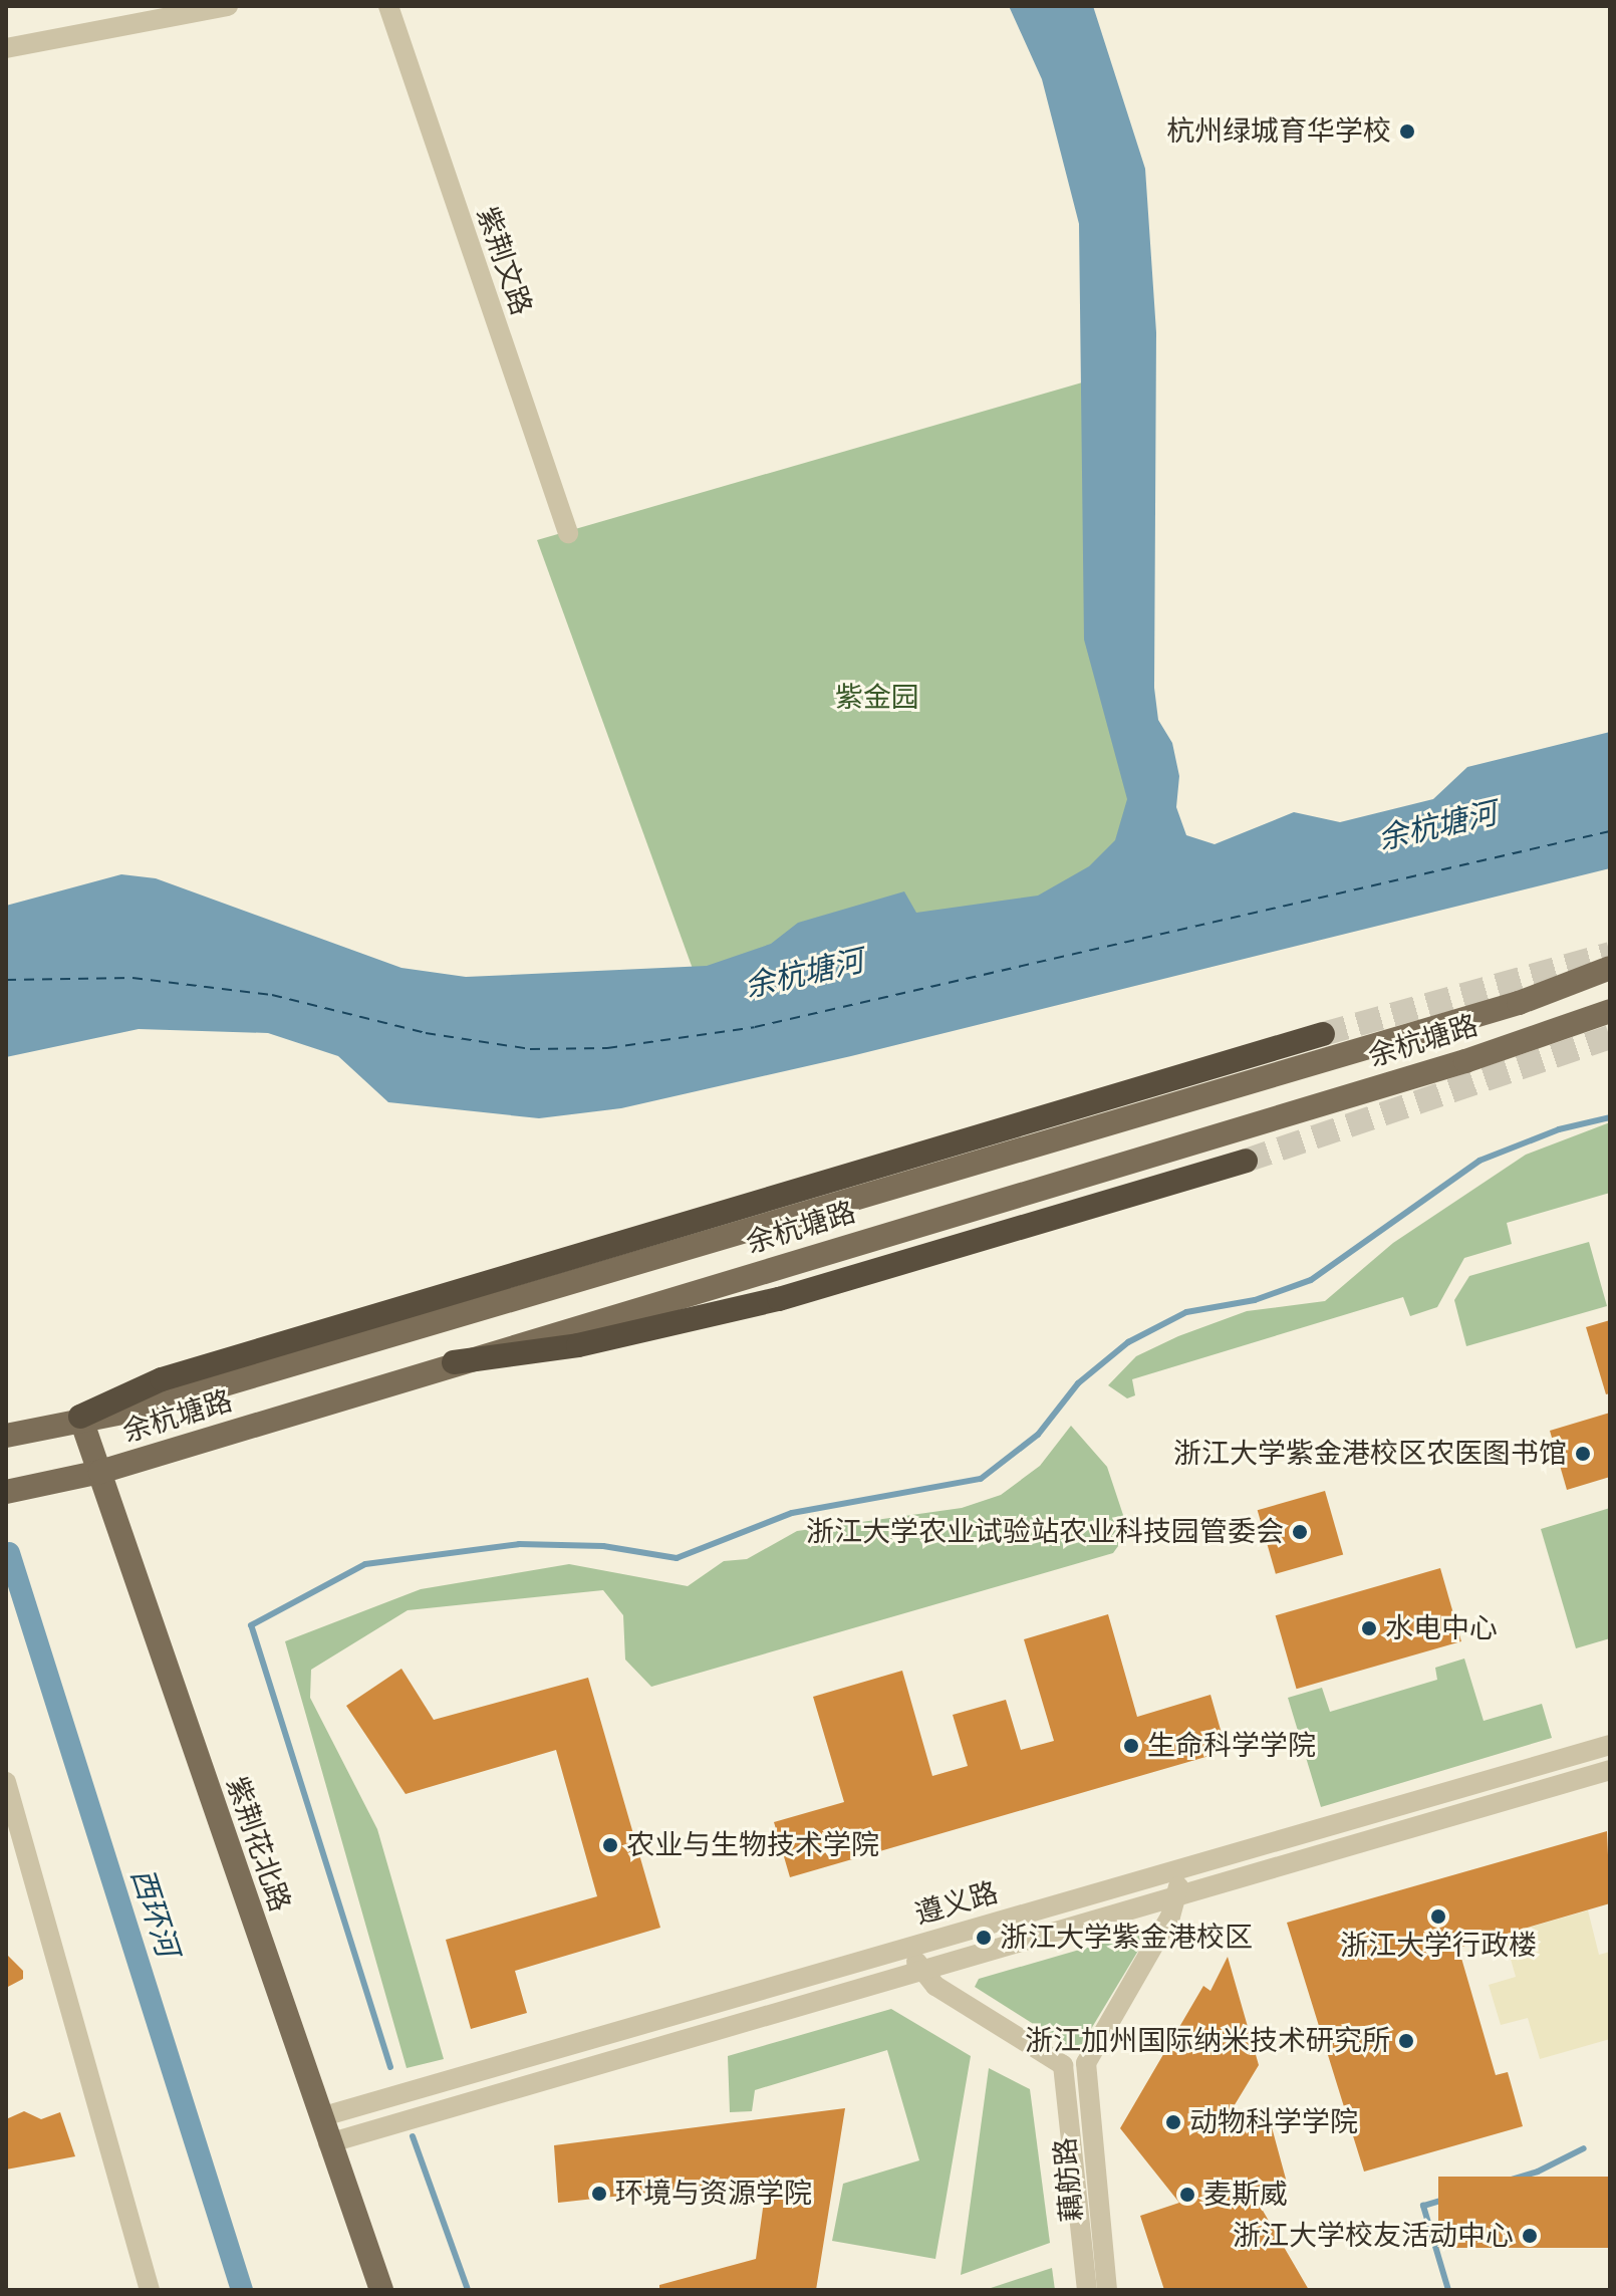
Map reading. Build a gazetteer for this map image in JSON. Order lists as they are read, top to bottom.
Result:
{
  "streets": {
    "main road": ["余杭塘路", "紫荆花北路"],
    "street": ["紫荆文路", "遵义路", "藕舫路"]
  },
  "crossings": [
    ["余杭塘路", "紫荆花北路"],
    ["紫荆花北路", "遵义路"],
    ["遵义路", "藕舫路"]
  ],
  "water": ["余杭塘河", "西环河"],
  "parks": ["紫金园"],
  "places": [
    "杭州绿城育华学校",
    "浙江大学紫金港校区农医图书馆",
    "浙江大学农业试验站农业科技园管委会",
    "水电中心",
    "生命科学学院",
    "农业与生物技术学院",
    "浙江大学行政楼",
    "浙江大学紫金港校区",
    "浙江加州国际纳米技术研究所",
    "动物科学学院",
    "环境与资源学院",
    "麦斯威",
    "浙江大学校友活动中心"
  ]
}
